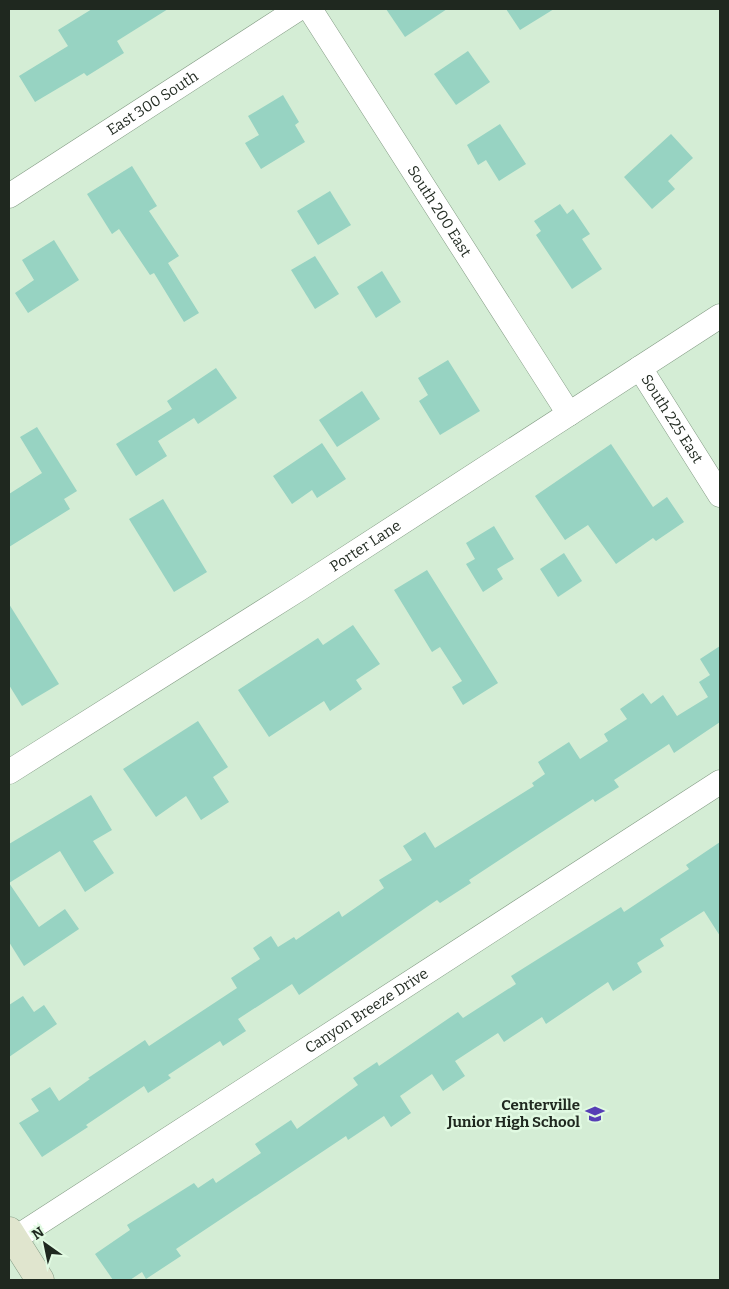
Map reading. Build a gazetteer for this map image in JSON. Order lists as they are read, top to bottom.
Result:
{
  "streets": {
    "street": [
      "East 300 South",
      "South 200 East",
      "South 225 East",
      "Porter Lane",
      "Canyon Breeze Drive"
    ]
  },
  "crossings": [
    ["South 200 East", "Porter Lane"],
    ["South 225 East", "Porter Lane"]
  ],
  "places": {
    "school or university": ["Centerville Junior High School"]
  },
  "north": "top left"
}
